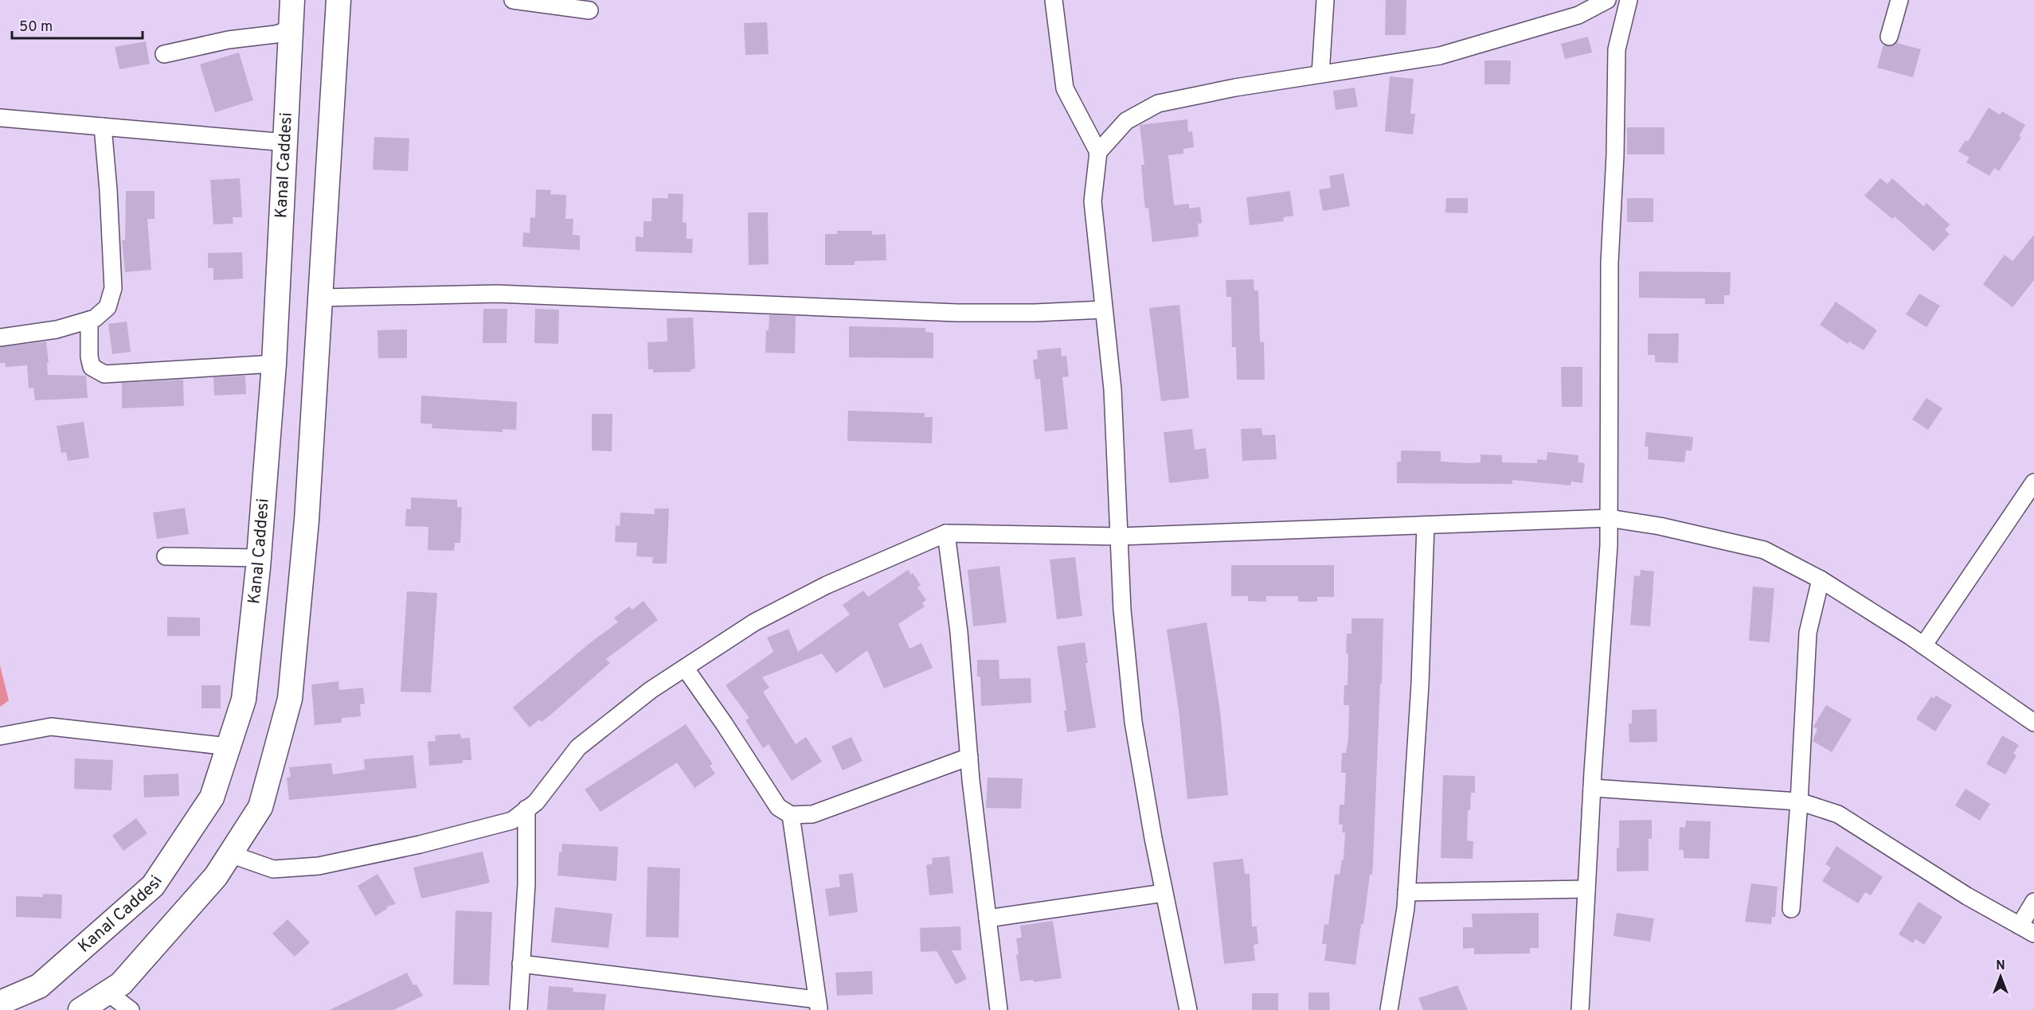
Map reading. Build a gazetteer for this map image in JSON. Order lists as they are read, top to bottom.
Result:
{
  "streets": {
    "main road": ["Kanal Caddesi"]
  },
  "scale_bar": "50 m",
  "north": "top"
}
